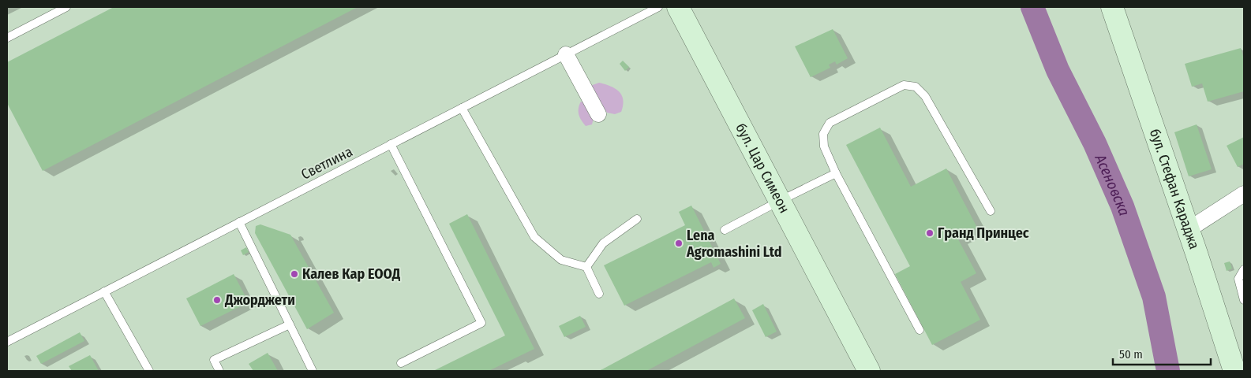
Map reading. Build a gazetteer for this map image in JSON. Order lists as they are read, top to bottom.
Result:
{
  "streets": {
    "main road": ["бул. Цар Симеон", "бул. Стефан Караджа"],
    "lane": ["Светлина"]
  },
  "water": ["Асеновска"],
  "places": [
    "Гранд Принцес",
    "Lena Agromashini Ltd",
    "Калев Кар ЕООД",
    "Джорджети"
  ],
  "scale_bar": "50 m"
}
